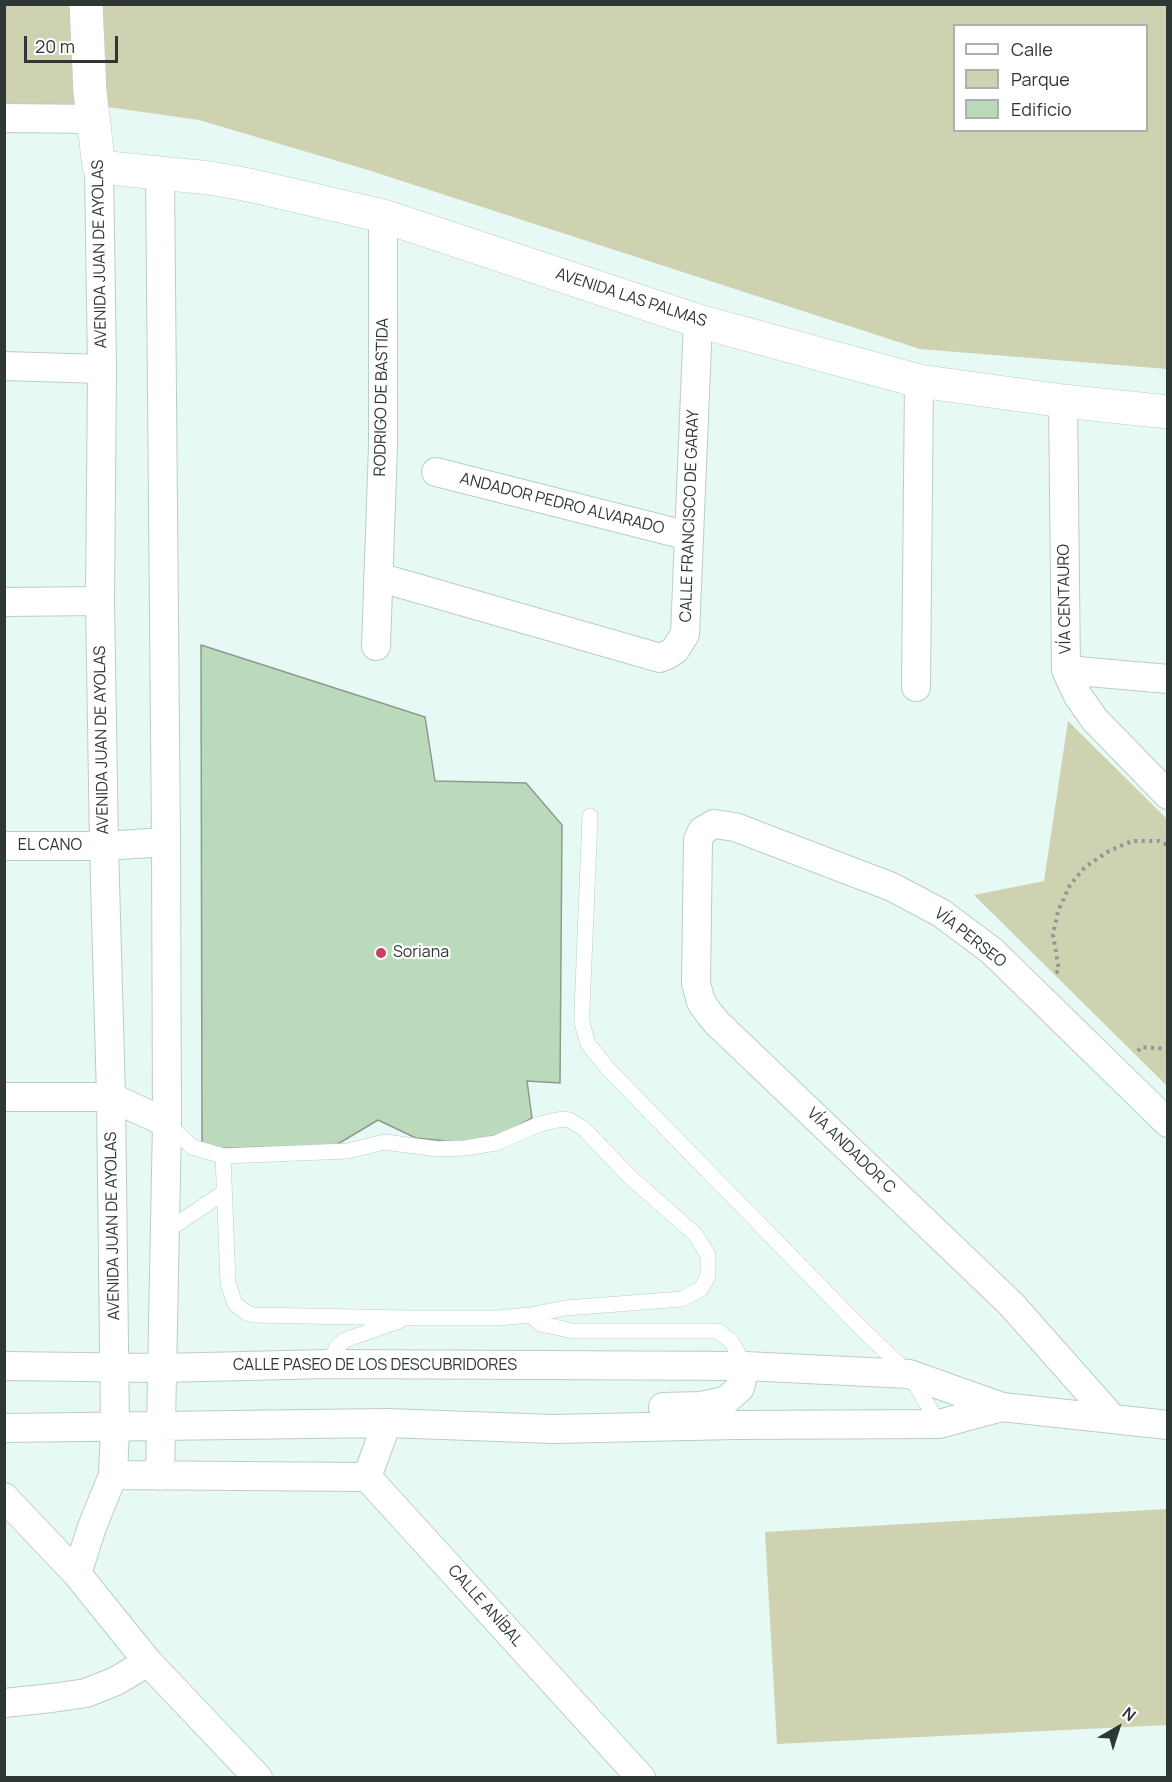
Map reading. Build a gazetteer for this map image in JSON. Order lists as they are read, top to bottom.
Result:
{
  "streets": {
    "street": [
      "AVENIDA JUAN DE AYOLAS",
      "AVENIDA LAS PALMAS",
      "RODRIGO DE BASTIDA",
      "ANDADOR PEDRO ALVARADO",
      "CALLE FRANCISCO DE GARAY",
      "VÍA CENTAURO",
      "EL CANO",
      "VÍA PERSEO",
      "VÍA ANDADOR C",
      "CALLE PASEO DE LOS DESCUBRIDORES",
      "CALLE ANÍBAL"
    ]
  },
  "crossings": [
    ["AVENIDA JUAN DE AYOLAS", "AVENIDA LAS PALMAS"],
    ["AVENIDA JUAN DE AYOLAS", "EL CANO"],
    ["AVENIDA JUAN DE AYOLAS", "CALLE PASEO DE LOS DESCUBRIDORES"],
    ["AVENIDA LAS PALMAS", "RODRIGO DE BASTIDA"],
    ["AVENIDA LAS PALMAS", "CALLE FRANCISCO DE GARAY"],
    ["AVENIDA LAS PALMAS", "VÍA CENTAURO"],
    ["RODRIGO DE BASTIDA", "CALLE FRANCISCO DE GARAY"],
    ["ANDADOR PEDRO ALVARADO", "CALLE FRANCISCO DE GARAY"],
    ["VÍA PERSEO", "VÍA ANDADOR C"],
    ["VÍA ANDADOR C", "CALLE PASEO DE LOS DESCUBRIDORES"]
  ],
  "places": ["Soriana"],
  "legend": ["Calle", "Parque", "Edificio"],
  "scale_bar": "20 m",
  "north": "top right"
}
